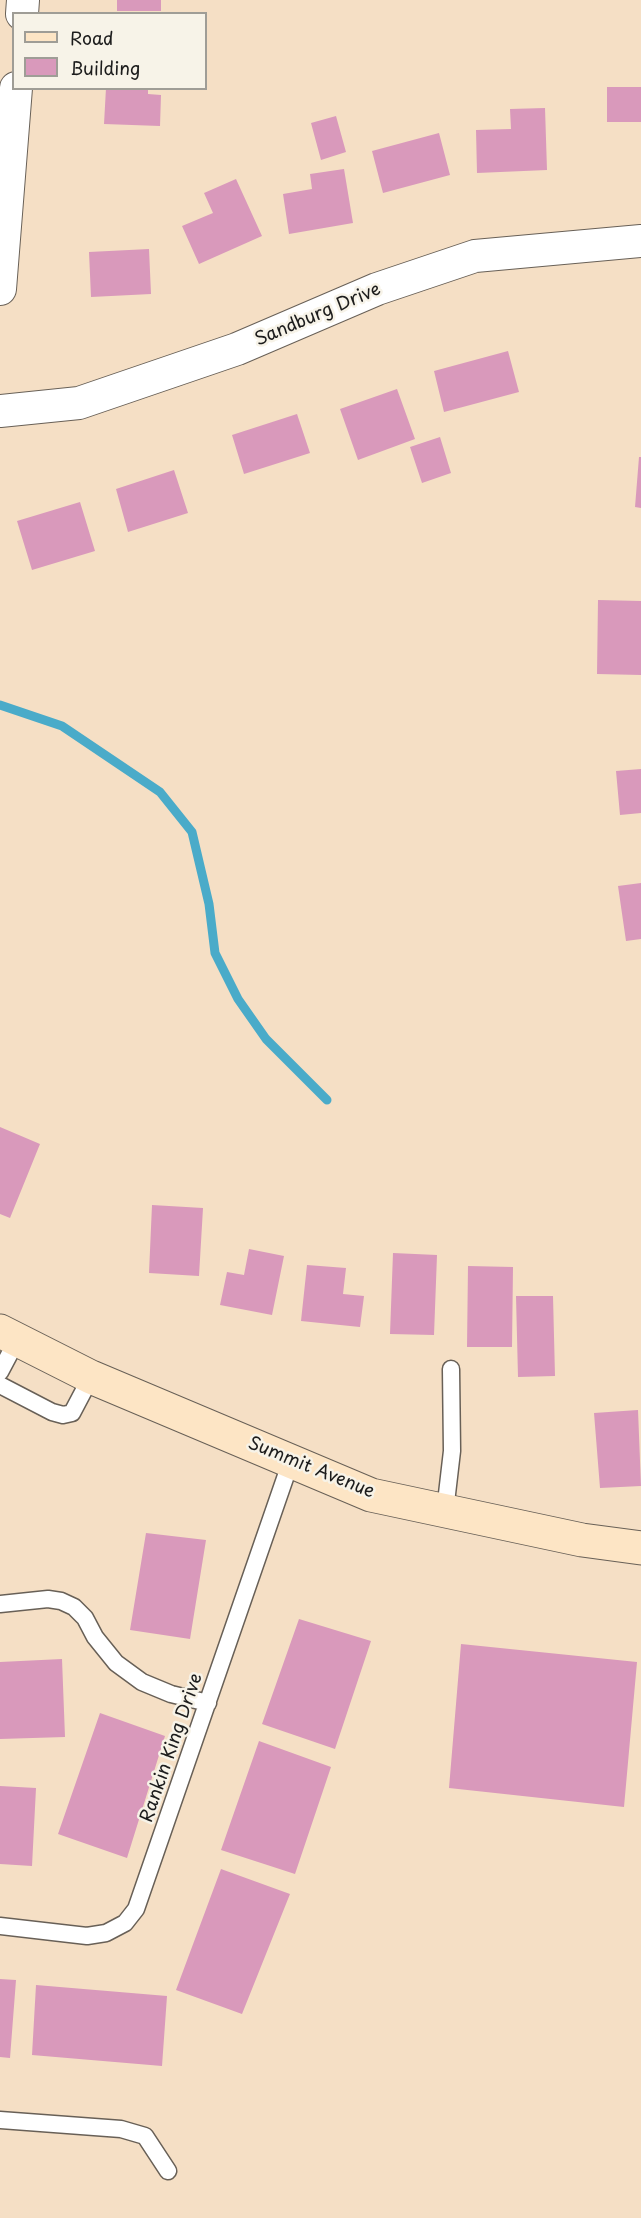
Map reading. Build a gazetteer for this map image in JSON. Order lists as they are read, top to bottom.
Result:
{
  "streets": {
    "main road": ["Summit Avenue"],
    "street": ["Sandburg Drive"],
    "lane": ["Rankin King Drive"]
  },
  "crossings": [
    ["Summit Avenue", "Rankin King Drive"]
  ],
  "legend": ["Road", "Building"]
}
